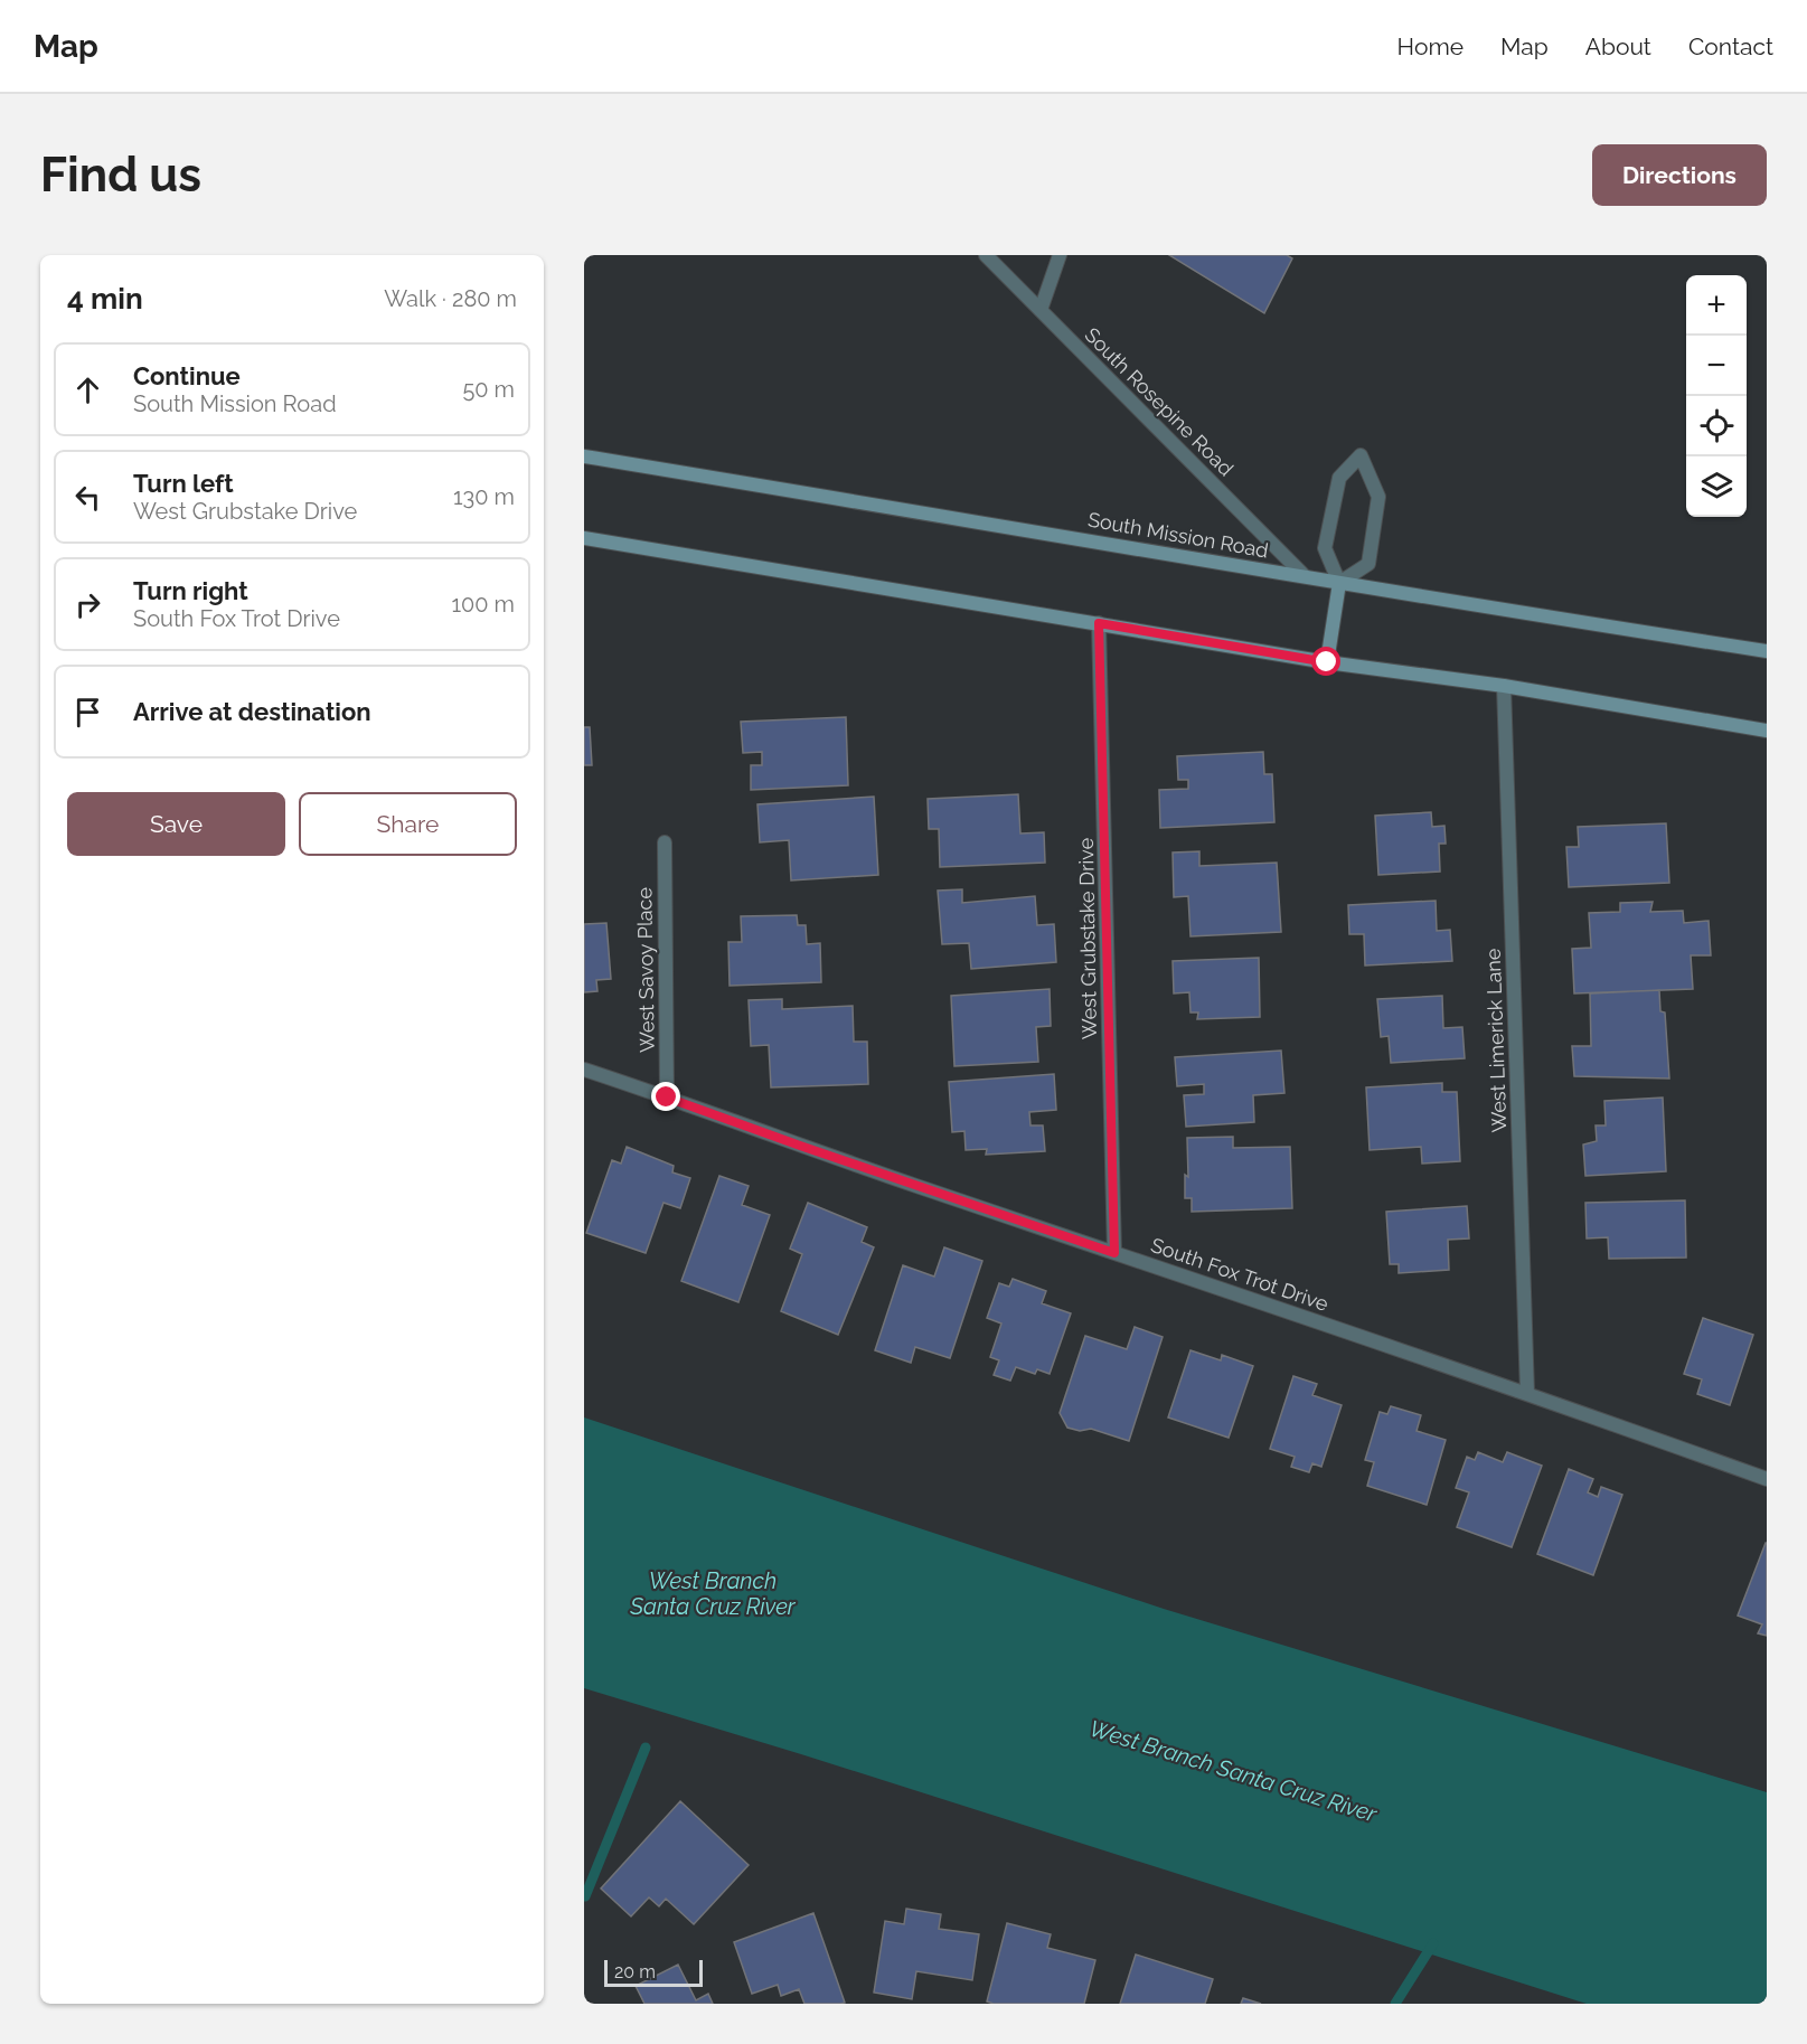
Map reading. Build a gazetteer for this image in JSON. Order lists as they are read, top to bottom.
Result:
{
  "streets": {
    "main road": ["South Mission Road"],
    "street": [
      "South Rosepine Road",
      "West Grubstake Drive",
      "West Savoy Place",
      "West Limerick Lane",
      "South Fox Trot Drive"
    ]
  },
  "crossings": [
    ["South Rosepine Road", "South Mission Road"],
    ["West Grubstake Drive", "South Fox Trot Drive"],
    ["West Savoy Place", "South Fox Trot Drive"],
    ["West Limerick Lane", "South Fox Trot Drive"]
  ],
  "water": ["West Branch Santa Cruz River"],
  "scale_bar": "20 m",
  "page": {
    "header": "Map",
    "nav": [
      "Home",
      "Map",
      "About",
      "Contact"
    ],
    "buttons": [
      "Directions",
      ["Save", "Share"]
    ],
    "title": "Find us",
    "heading": ["4 min", "Walk · 280 m"],
    "map_buttons": ["+", "−"],
    "list": [
      ["Continue", "South Mission Road", "50 m"],
      ["Turn left", "West Grubstake Drive", "130 m"],
      ["Turn right", "South Fox Trot Drive", "100 m"],
      "Arrive at destination"
    ],
    "scale": "20 m"
  }
}
